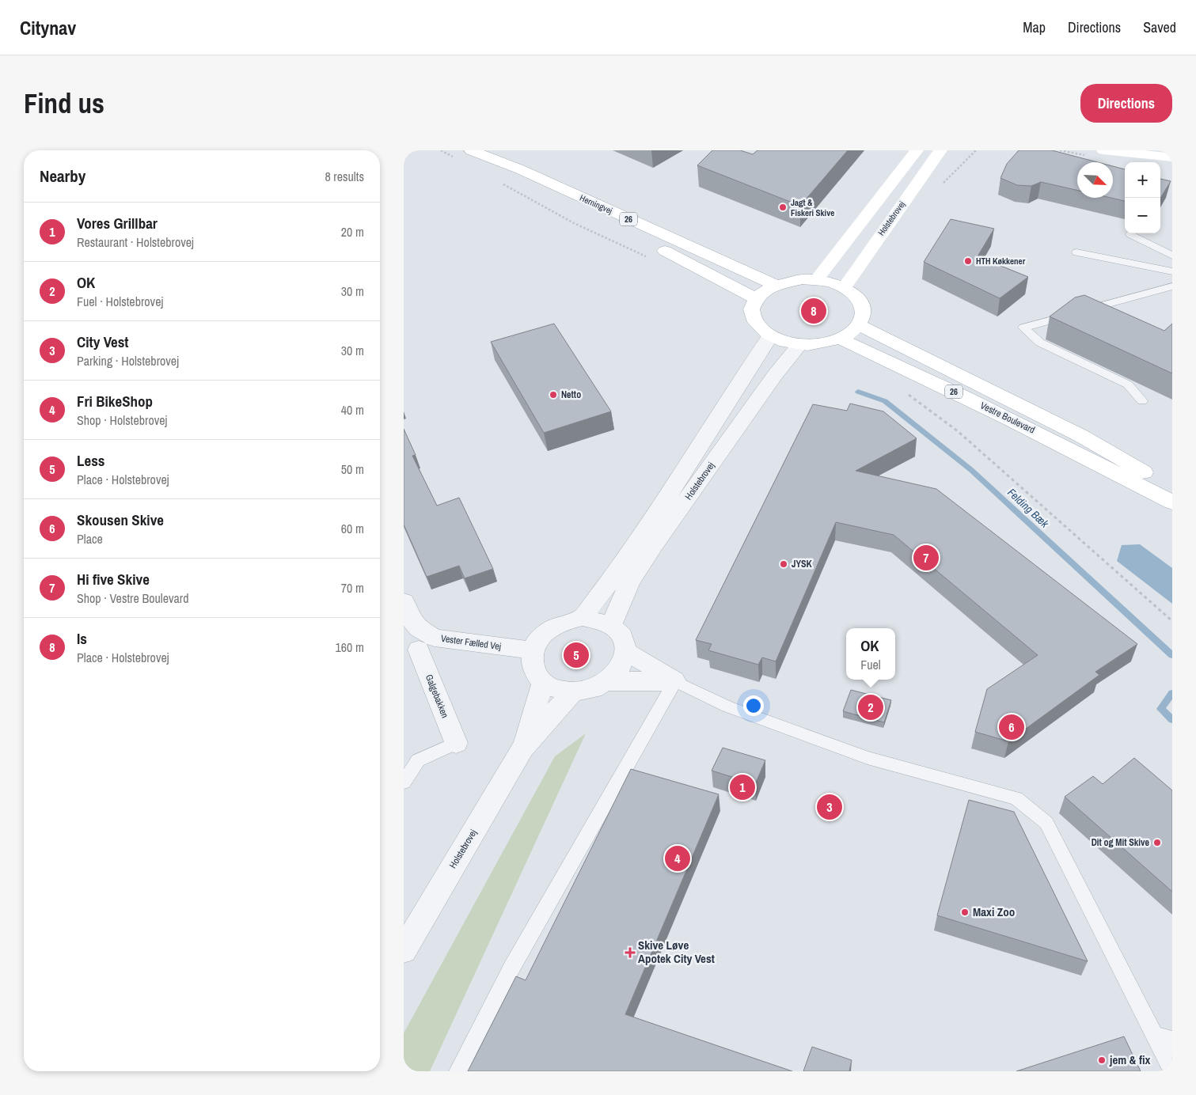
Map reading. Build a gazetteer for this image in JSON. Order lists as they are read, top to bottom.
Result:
{
  "streets": {
    "main road": [
      "Herningvej",
      "Holstebrovej",
      "26",
      "Vestre Boulevard"
    ],
    "street": ["Vester Fælled Vej", "Galgebakken"]
  },
  "crossings": [
    ["Herningvej", "Holstebrovej"],
    ["Herningvej", "Vestre Boulevard"],
    ["Holstebrovej", "Vestre Boulevard"],
    ["Holstebrovej", "Vester Fælled Vej"],
    ["Vester Fælled Vej", "Galgebakken"]
  ],
  "water": ["Felding Bæk"],
  "places": {
    "other": [
      "Jagt & Fiskeri Skive",
      "HTH Køkkener",
      "Netto",
      "JYSK",
      "Dit og Mit Skive",
      "Maxi Zoo",
      "jem & fix"
    ],
    "health": ["Skive Løve Apotek City Vest"]
  },
  "north": "bottom right",
  "page": {
    "header": "Citynav",
    "nav": ["Map", "Directions", "Saved"],
    "buttons": "Directions",
    "title": "Find us",
    "heading": ["Nearby", "8 results"],
    "map_buttons": ["+", "−"],
    "list": [
      {
        "mark": "1",
        "name": "Vores Grillbar",
        "note": "Restaurant · Holstebrovej",
        "value": "20 m"
      },
      {
        "mark": "2",
        "name": "OK",
        "note": "Fuel · Holstebrovej",
        "value": "30 m"
      },
      {
        "mark": "3",
        "name": "City Vest",
        "note": "Parking · Holstebrovej",
        "value": "30 m"
      },
      {
        "mark": "4",
        "name": "Fri BikeShop",
        "note": "Shop · Holstebrovej",
        "value": "40 m"
      },
      {
        "mark": "5",
        "name": "Less",
        "note": "Place · Holstebrovej",
        "value": "50 m"
      },
      {
        "mark": "6",
        "name": "Skousen Skive",
        "note": "Place",
        "value": "60 m"
      },
      {
        "mark": "7",
        "name": "Hi five Skive",
        "note": "Shop · Vestre Boulevard",
        "value": "70 m"
      },
      {
        "mark": "8",
        "name": "Is",
        "note": "Place · Holstebrovej",
        "value": "160 m"
      }
    ],
    "pins": [
      "8",
      "7",
      "5",
      "2",
      "6",
      "1",
      "3",
      "4"
    ],
    "popup": ["OK", "Fuel"]
  }
}
